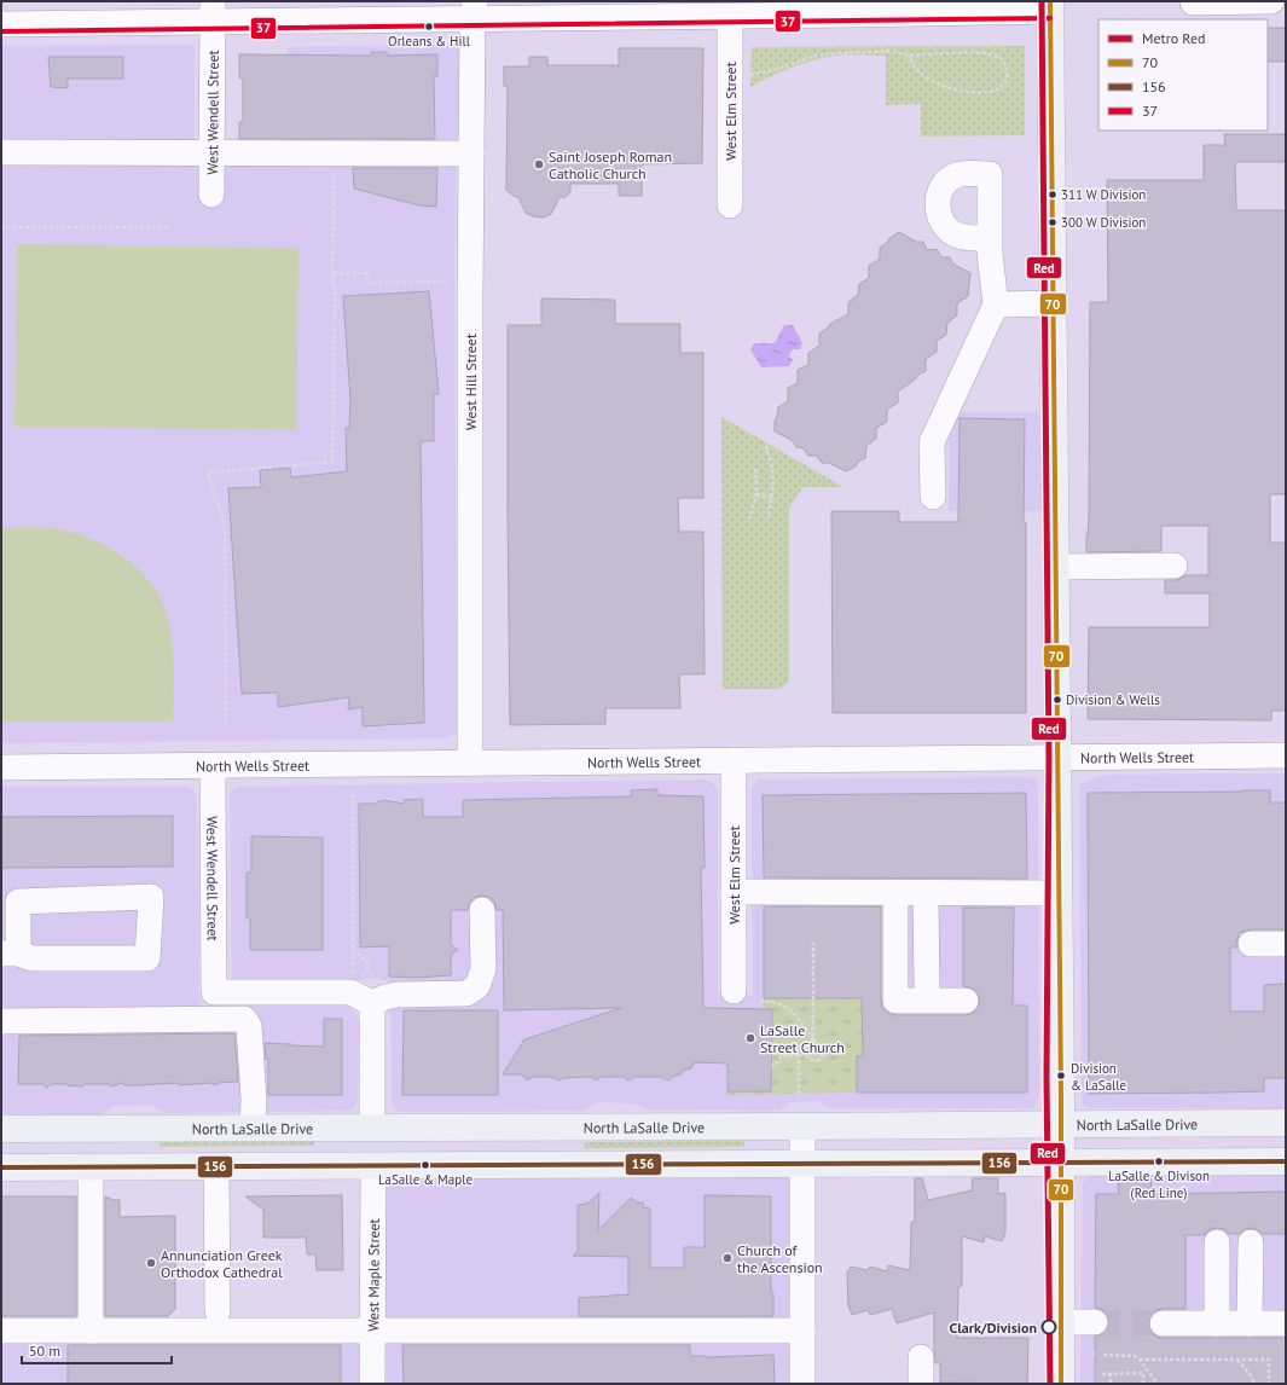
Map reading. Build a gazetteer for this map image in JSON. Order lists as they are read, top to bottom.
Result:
{
  "streets": {
    "main road": ["North LaSalle Drive"],
    "street": [
      "West Elm Street",
      "West Wendell Street",
      "West Hill Street",
      "North Wells Street",
      "West Maple Street"
    ]
  },
  "crossings": [
    ["West Elm Street", "North Wells Street"],
    ["West Wendell Street", "North Wells Street"],
    ["West Hill Street", "North Wells Street"]
  ],
  "places": [
    "Orleans & Hill",
    "Saint Joseph Roman Catholic Church",
    "311 W Division",
    "300 W Division",
    "Division & Wells",
    "LaSalle Street Church",
    "Division & LaSalle",
    "LaSalle & Divison (Red Line)",
    "LaSalle & Maple",
    "Church of the Ascension",
    "Annunciation Greek Orthodox Cathedral",
    "Clark/Division"
  ],
  "lines": [
    "metro line Red",
    "transit line 70",
    "transit line 37",
    "transit line 156"
  ],
  "legend": [
    "Metro Red",
    "70",
    "156",
    "37"
  ],
  "scale_bar": "50 m"
}
